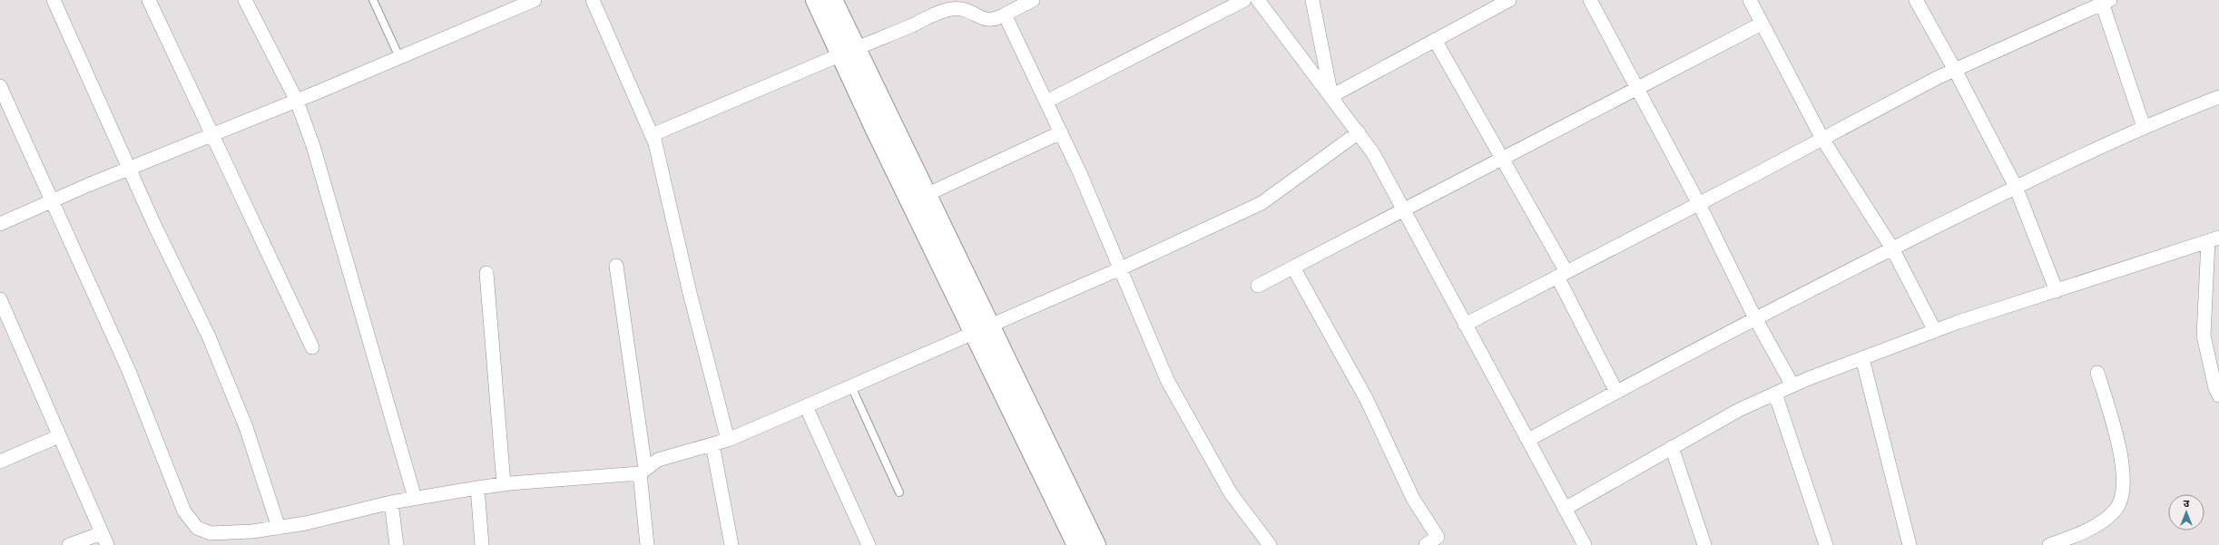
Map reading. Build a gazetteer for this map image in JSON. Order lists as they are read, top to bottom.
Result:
{
  "north": "top"
}
